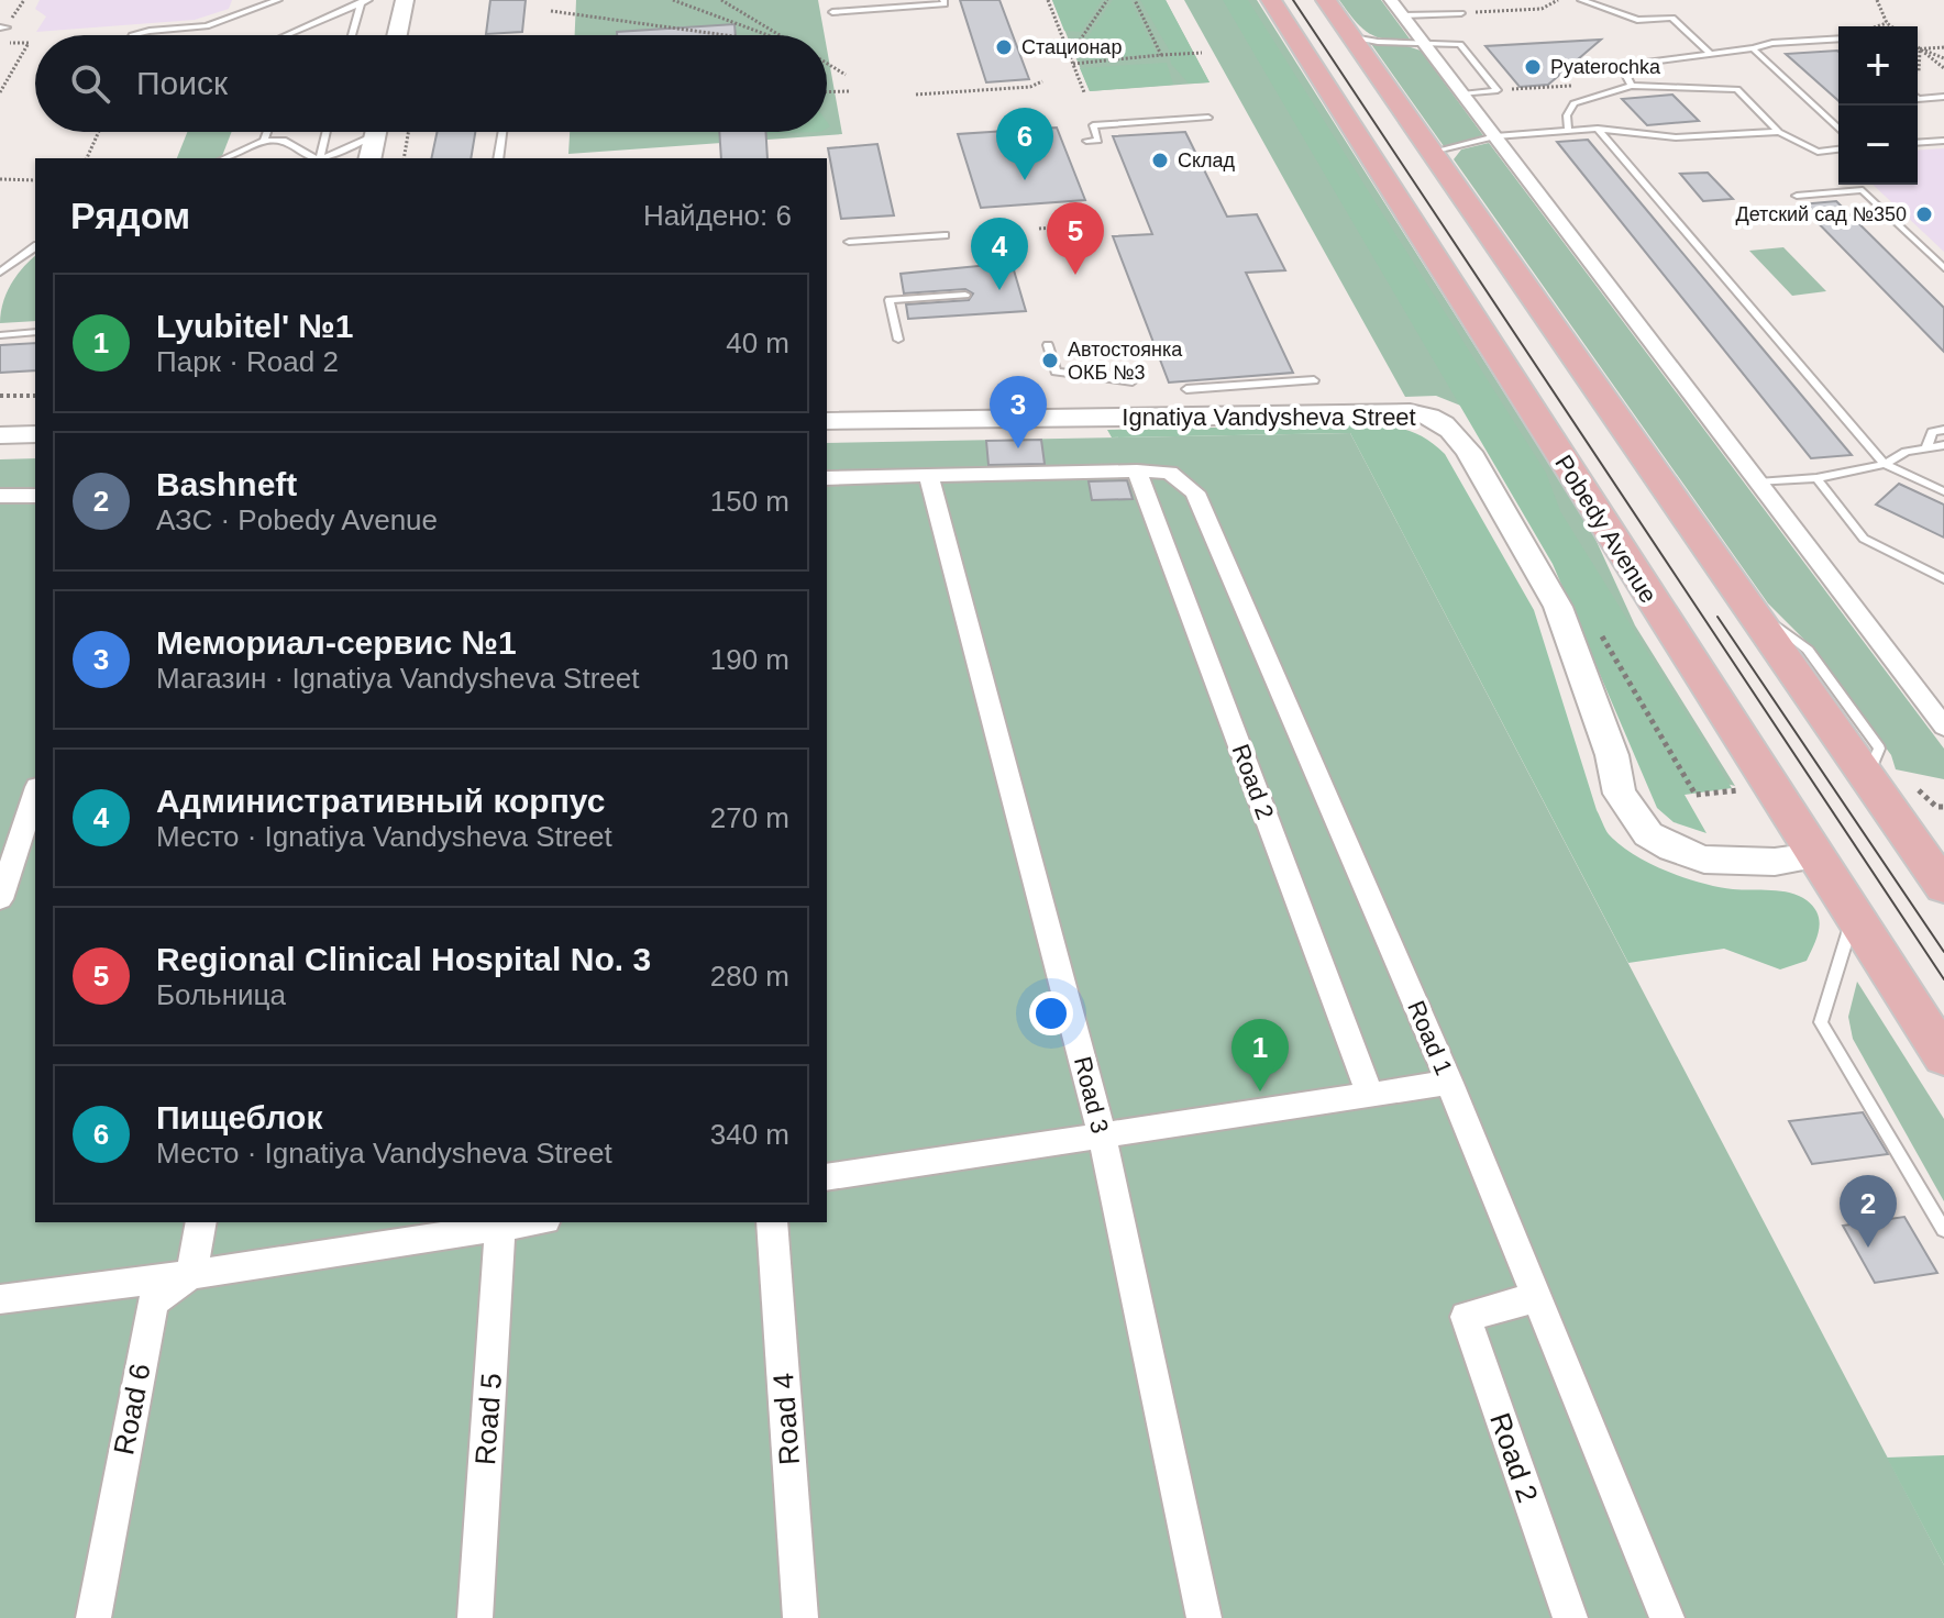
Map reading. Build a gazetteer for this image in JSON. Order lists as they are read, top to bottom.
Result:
{
  "streets": {
    "main road": ["Pobedy Avenue"],
    "street": [
      "Ignatiya Vandysheva Street",
      "Road 2",
      "Road 1",
      "Road 3",
      "Road 6",
      "Road 5",
      "Road 4"
    ]
  },
  "crossings": [
    ["Ignatiya Vandysheva Street", "Pobedy Avenue"],
    ["Road 2", "Road 1"]
  ],
  "places": [
    "Стационар",
    "Pyaterochka",
    "Склад",
    "Детский сад №350",
    "Автостоянка ОКБ №3"
  ],
  "page": {
    "map_buttons": ["+", "−"],
    "search": "Поиск",
    "pins": [
      "6",
      "5",
      "4",
      "3",
      "1",
      "2"
    ],
    "heading": ["Рядом", "Найдено: 6"],
    "list": [
      {
        "mark": "1",
        "name": "Lyubitel' №1",
        "note": "Парк · Road 2",
        "value": "40 m"
      },
      {
        "mark": "2",
        "name": "Bashneft",
        "note": "АЗС · Pobedy Avenue",
        "value": "150 m"
      },
      {
        "mark": "3",
        "name": "Мемориал-сервис №1",
        "note": "Магазин · Ignatiya Vandysheva Street",
        "value": "190 m"
      },
      {
        "mark": "4",
        "name": "Административный корпус",
        "note": "Место · Ignatiya Vandysheva Street",
        "value": "270 m"
      },
      {
        "mark": "5",
        "name": "Regional Clinical Hospital No. 3",
        "note": "Больница",
        "value": "280 m"
      },
      {
        "mark": "6",
        "name": "Пищеблок",
        "note": "Место · Ignatiya Vandysheva Street",
        "value": "340 m"
      }
    ]
  }
}
